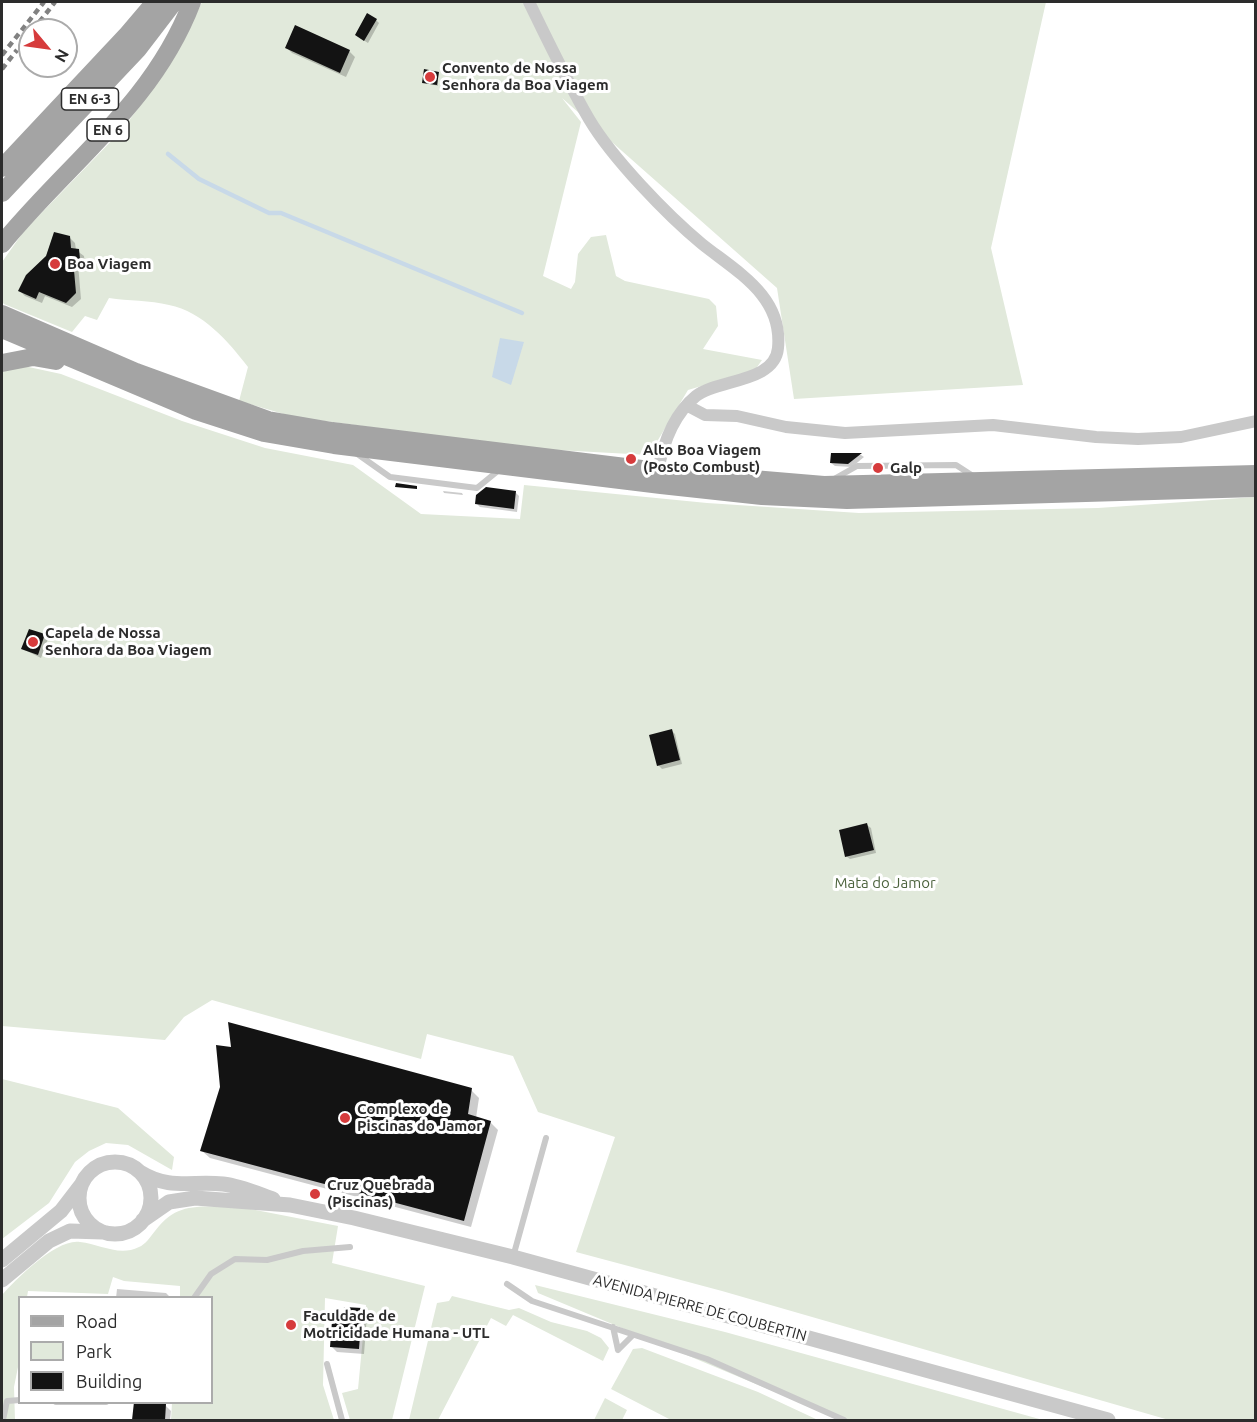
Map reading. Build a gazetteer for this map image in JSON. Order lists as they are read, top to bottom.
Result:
{
  "streets": {
    "main road": ["EN 6-3", "EN 6"],
    "street": ["AVENIDA PIERRE DE COUBERTIN"]
  },
  "parks": ["Mata do Jamor"],
  "places": [
    "Convento de Nossa Senhora da Boa Viagem",
    "Boa Viagem",
    "Alto Boa Viagem (Posto Combust)",
    "Galp",
    "Capela de Nossa Senhora da Boa Viagem",
    "Complexo de Piscinas do Jamor",
    "Cruz Quebrada (Piscinas)",
    "Faculdade de Motricidade Humana - UTL"
  ],
  "legend": ["Road", "Park", "Building"],
  "north": "bottom right"
}
